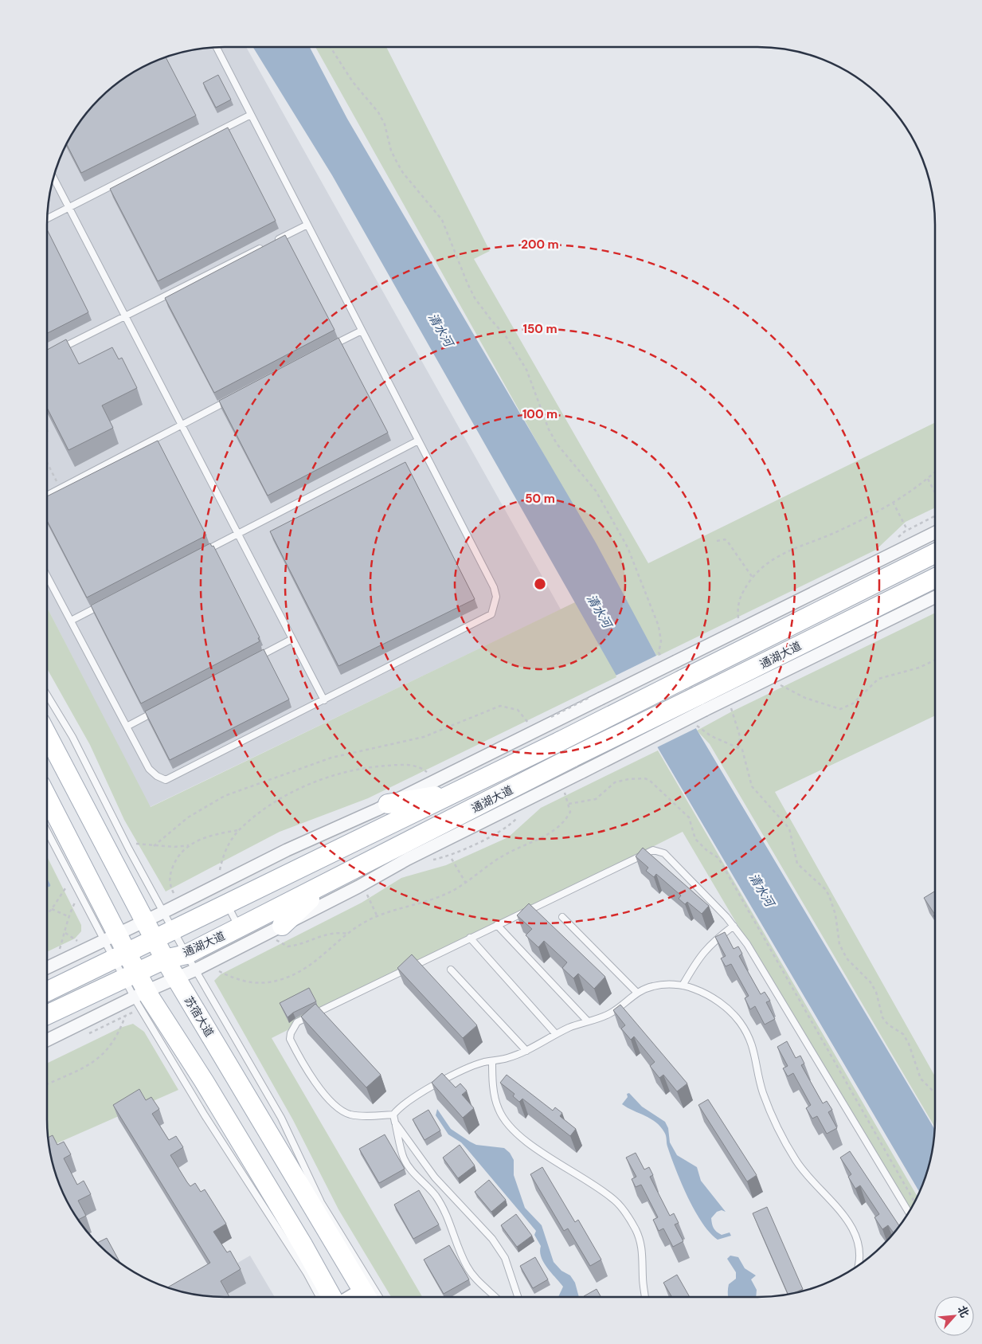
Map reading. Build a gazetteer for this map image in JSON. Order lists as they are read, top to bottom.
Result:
{
  "streets": {
    "main road": ["通湖大道", "苏宿大道"]
  },
  "crossings": [
    ["通湖大道", "苏宿大道"]
  ],
  "water": ["清水河"],
  "north": "top right",
  "rings": [
    "200 m",
    "150 m",
    "100 m",
    "50 m"
  ]
}
